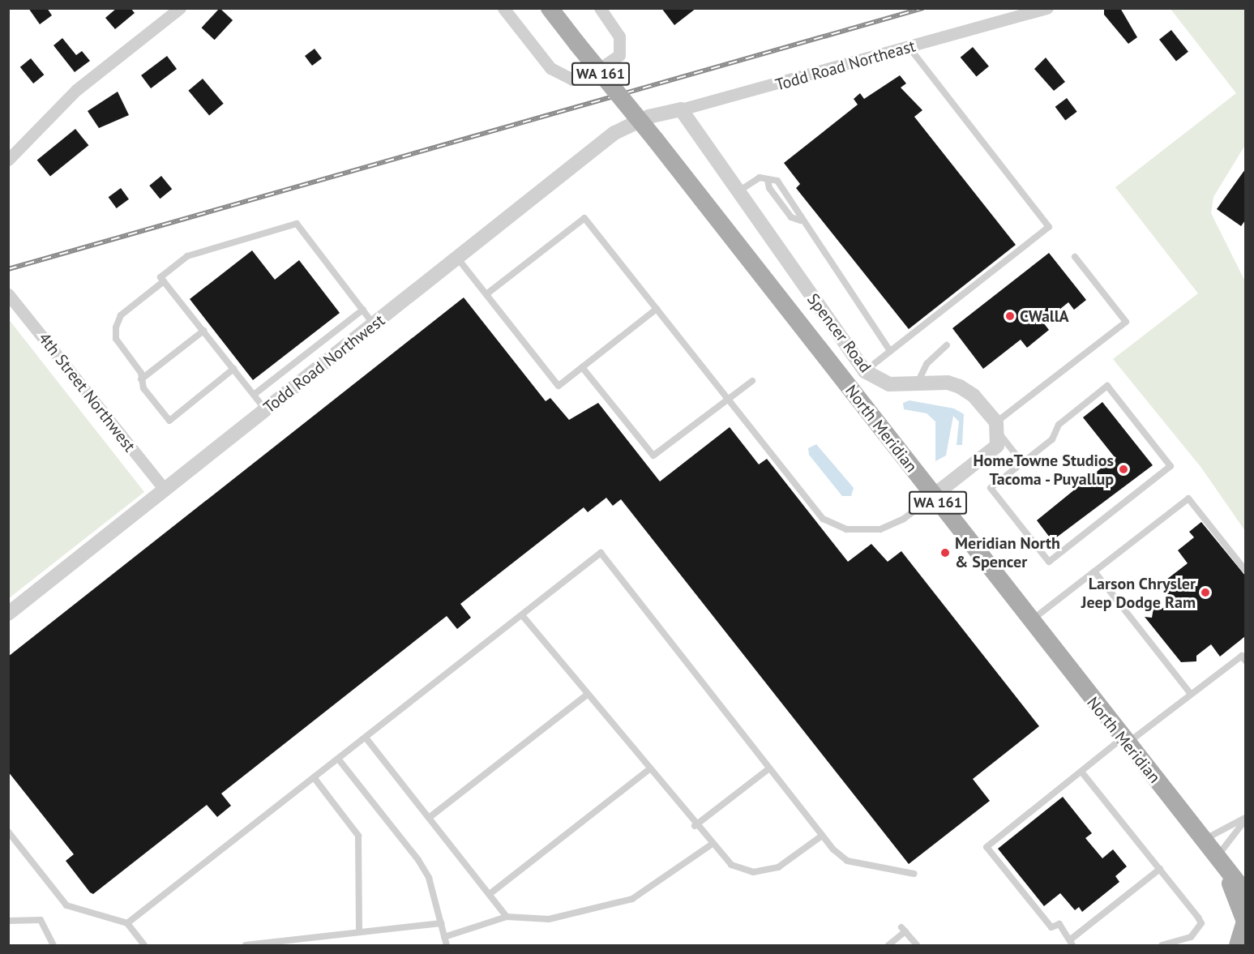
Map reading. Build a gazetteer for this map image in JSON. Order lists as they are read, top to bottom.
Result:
{
  "streets": {
    "main road": ["WA 161", "North Meridian"],
    "street": [
      "Todd Road Northeast",
      "Spencer Road",
      "Todd Road Northwest",
      "4th Street Northwest"
    ]
  },
  "crossings": [
    ["Todd Road Northeast", "Spencer Road"],
    ["Todd Road Northeast", "Todd Road Northwest"],
    ["Todd Road Northwest", "4th Street Northwest"]
  ],
  "places": [
    "CWallA",
    "HomeTowne Studios Tacoma - Puyallup",
    "Meridian North & Spencer",
    "Larson Chrysler Jeep Dodge Ram"
  ]
}
